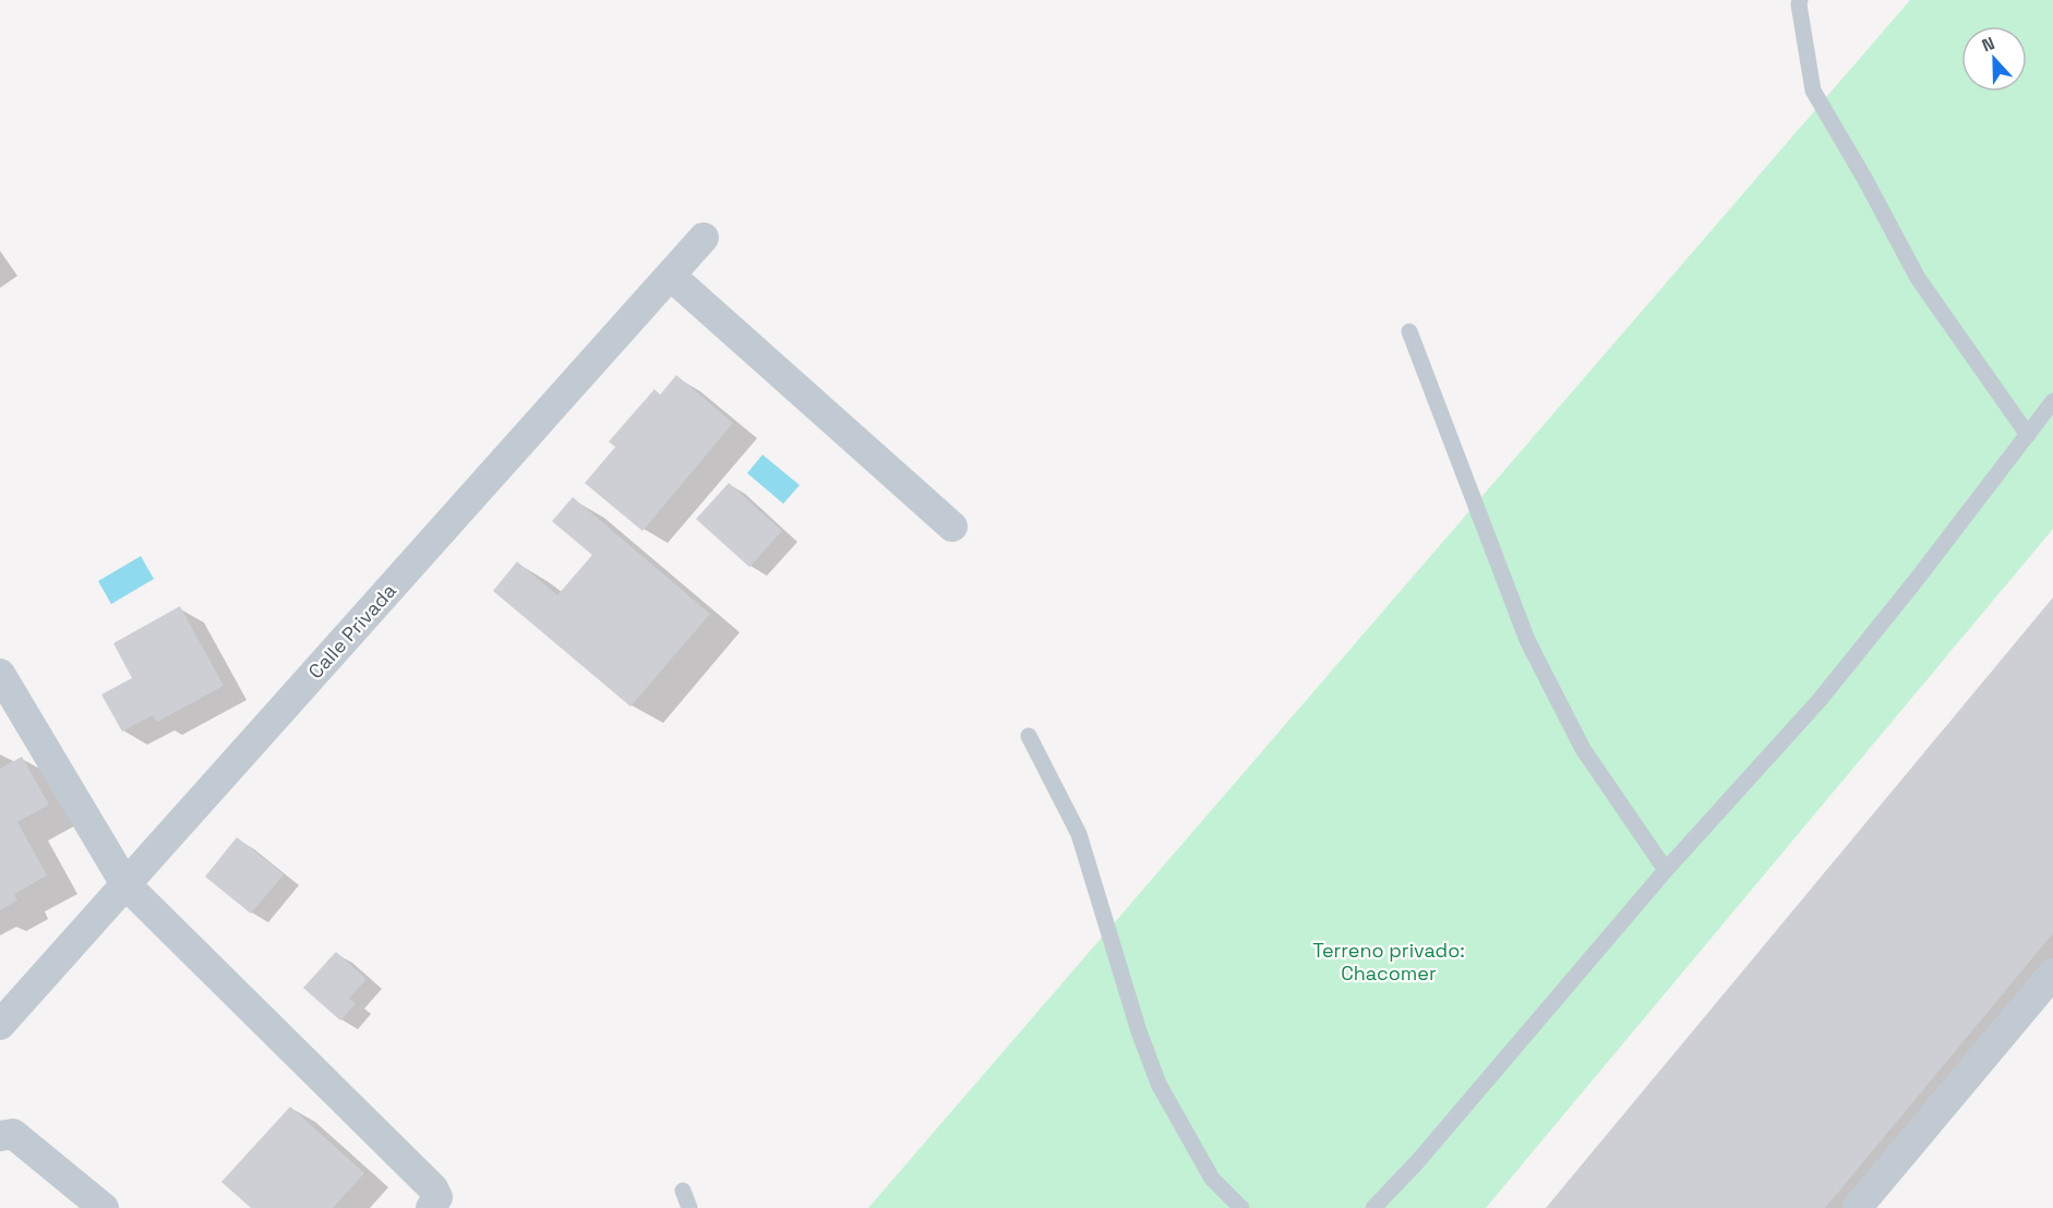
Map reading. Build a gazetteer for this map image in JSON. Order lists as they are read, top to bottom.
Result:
{
  "streets": {
    "street": ["Calle Privada"]
  },
  "parks": ["Terreno privado: Chacomer"],
  "north": "top"
}
